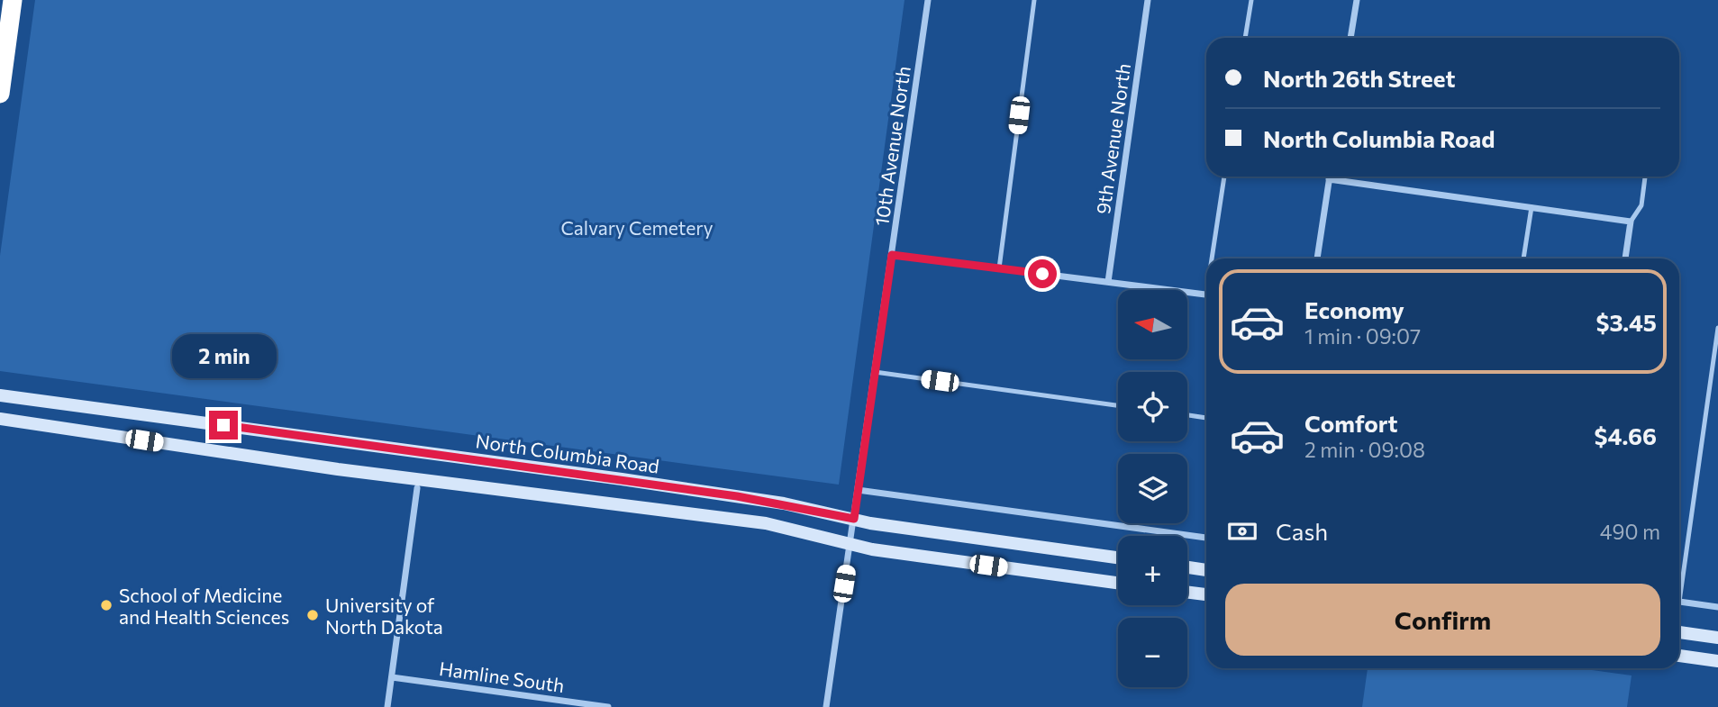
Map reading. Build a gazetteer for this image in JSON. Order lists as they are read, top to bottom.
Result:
{
  "streets": {
    "main road": ["North Columbia Road"],
    "street": ["9th Avenue North", "10th Avenue North", "Hamline South"]
  },
  "crossings": [
    ["10th Avenue North", "North Columbia Road"]
  ],
  "parks": ["Calvary Cemetery"],
  "places": ["School of Medicine and Health Sciences", "University of North Dakota"],
  "north": "left",
  "page": {
    "banner": ["North 26th Street", "North Columbia Road"],
    "list": [
      {
        "name": "Economy",
        "note": "1 min · 09:07",
        "value": "$3.45"
      },
      {
        "name": "Comfort",
        "note": "2 min · 09:08",
        "value": "$4.66"
      }
    ],
    "map_buttons": ["+", "−"],
    "bubble": "2 min",
    "pay": ["Cash", "490 m"],
    "buttons": "Confirm"
  }
}
